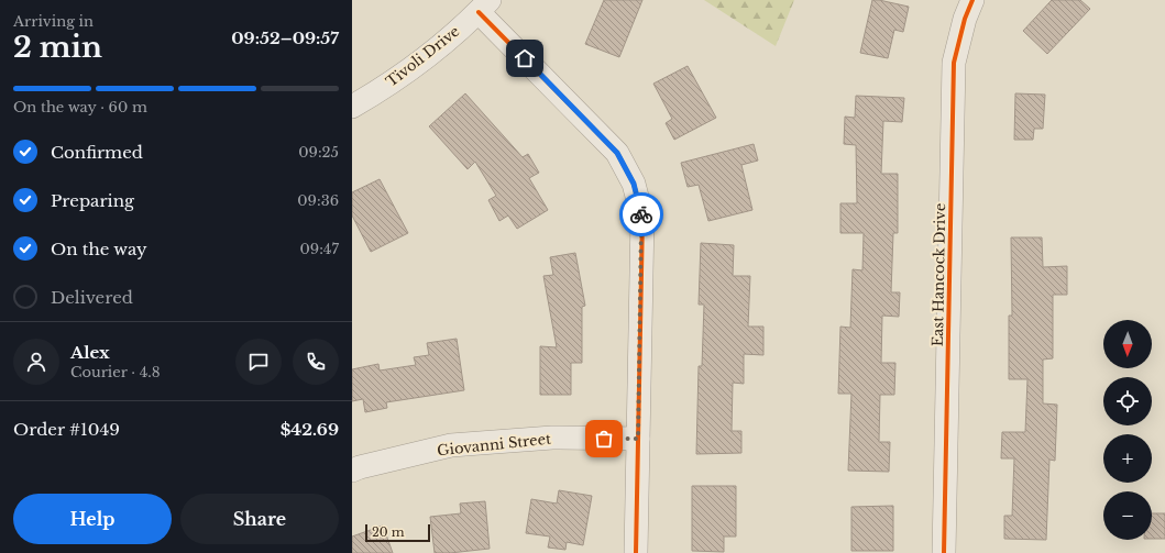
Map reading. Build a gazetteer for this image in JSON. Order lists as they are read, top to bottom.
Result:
{
  "streets": {
    "street": ["Tivoli Drive", "East Hancock Drive", "Giovanni Street"]
  },
  "scale_bar": "20 m",
  "north": "bottom",
  "page": {
    "heading": ["2 min", "Arriving in", "09:52–09:57"],
    "panel": [
      "Alex",
      "Courier · 4.8",
      "Order #1049",
      "$42.69"
    ],
    "bar": "On the way · 60 m",
    "list": [
      ["Confirmed", "09:25"],
      ["Preparing", "09:36"],
      ["On the way", "09:47"],
      "Delivered"
    ],
    "map_buttons": ["+", "−"],
    "buttons": ["Help", "Share"],
    "scale": "20 m"
  }
}
